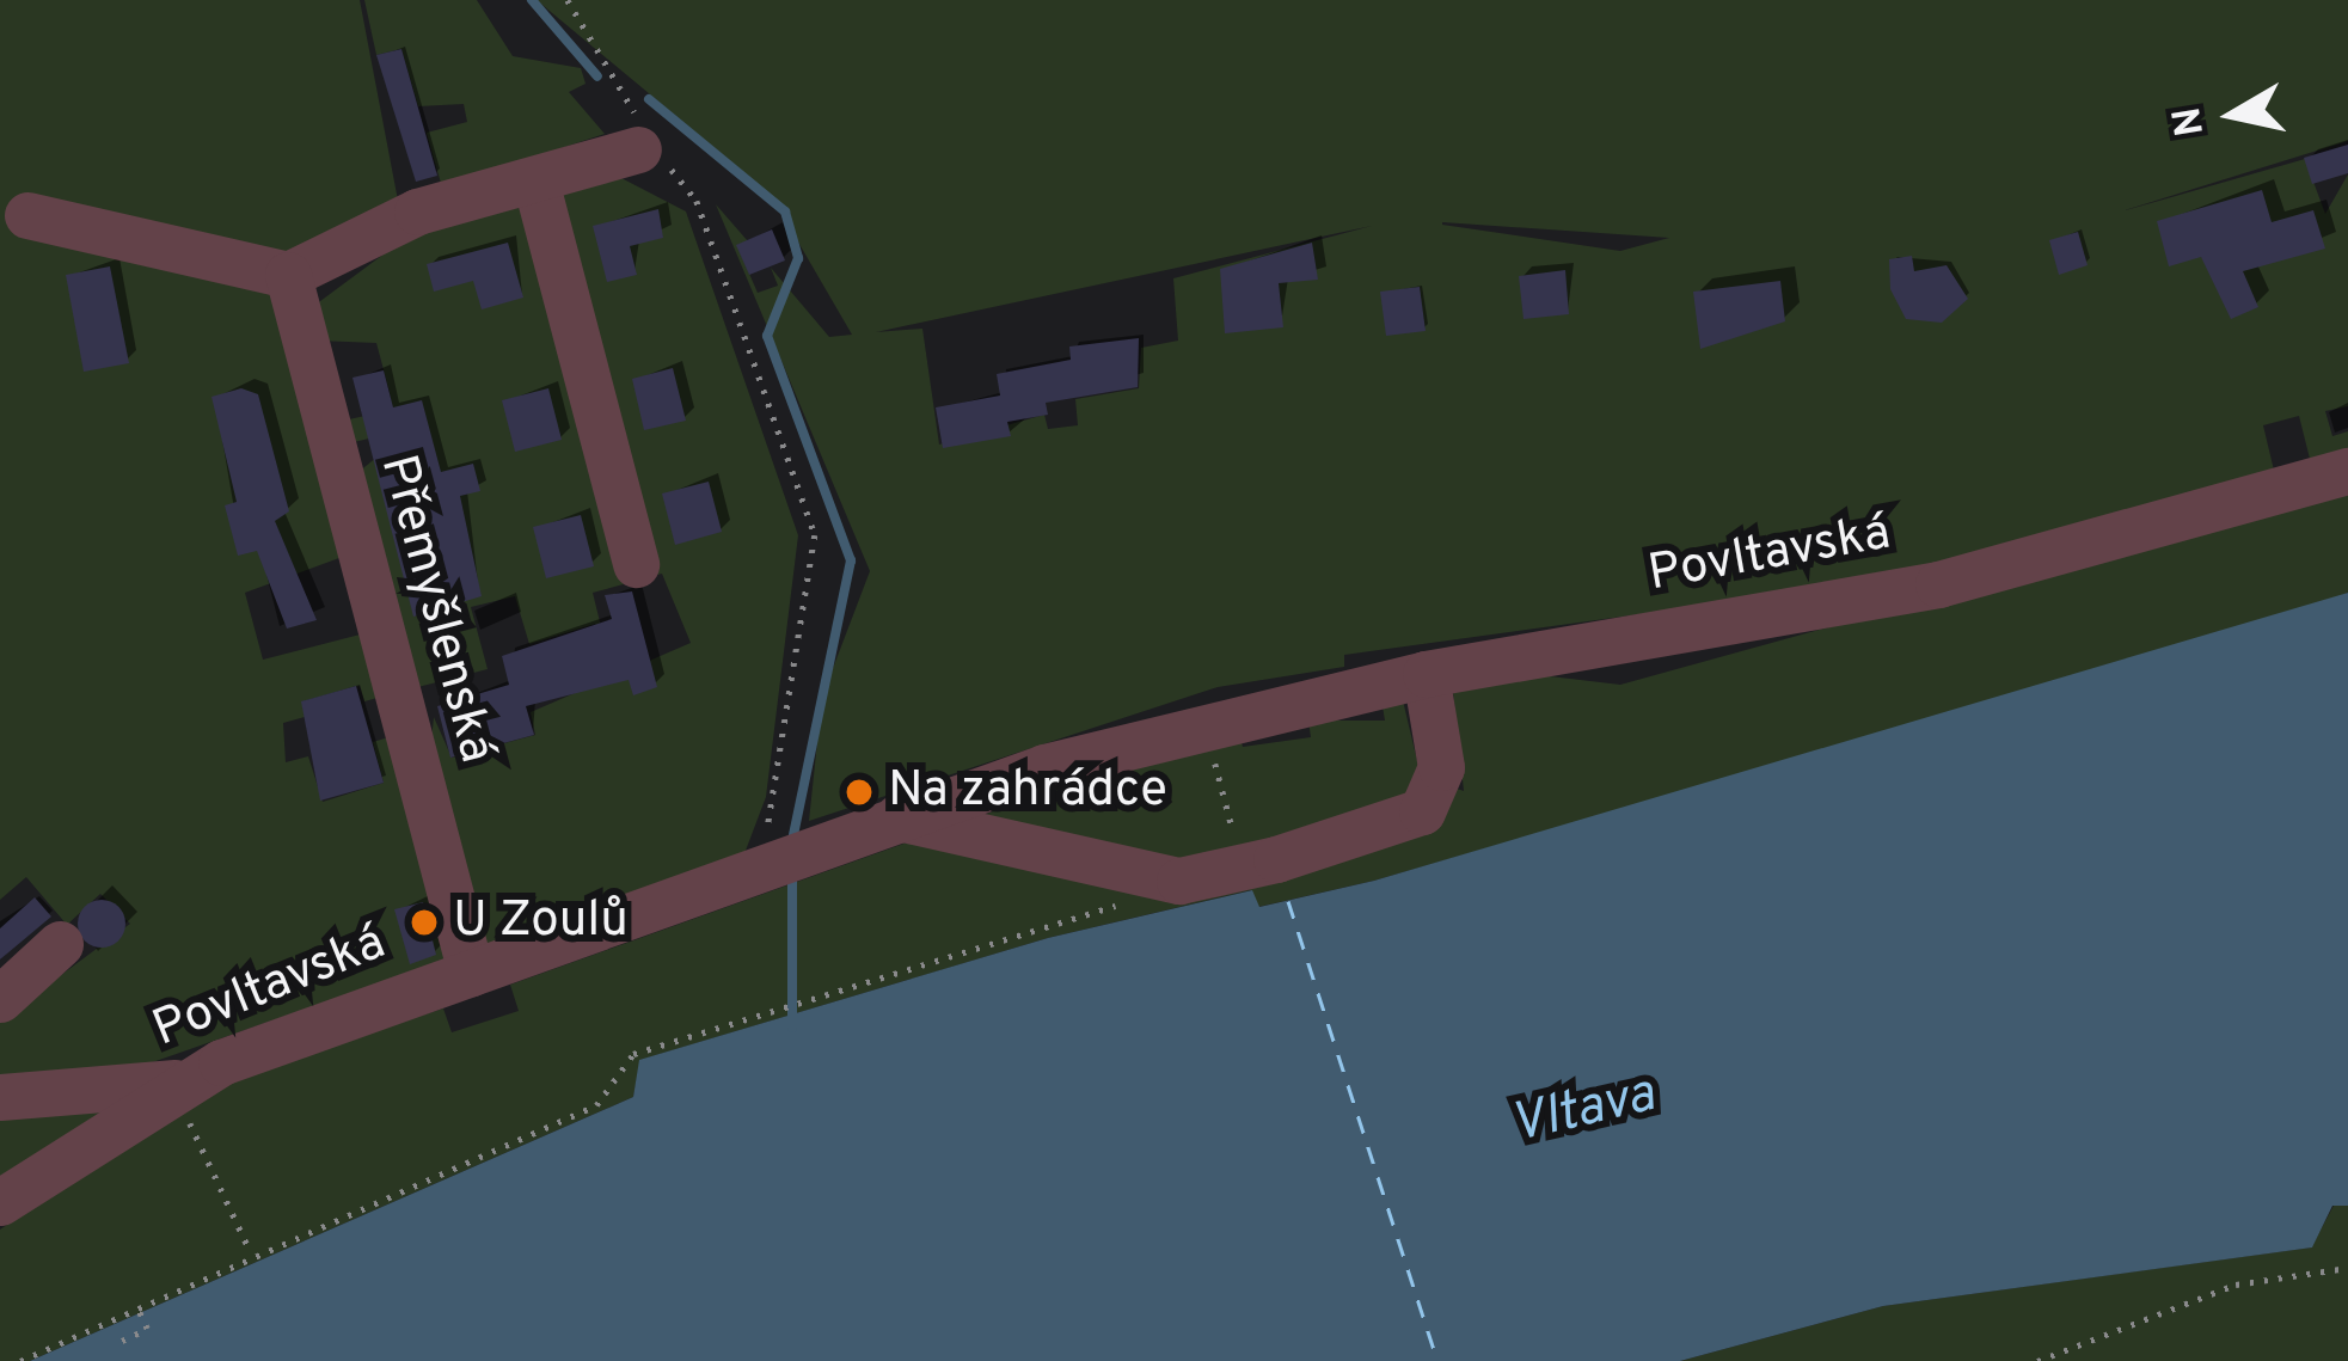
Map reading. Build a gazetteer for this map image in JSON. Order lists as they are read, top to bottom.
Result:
{
  "streets": {
    "street": ["Povltavská", "Přemyšlenská"]
  },
  "crossings": [
    ["Povltavská", "Přemyšlenská"]
  ],
  "water": ["Vltava"],
  "places": ["Na zahrádce", "U Zoulů"],
  "north": "left"
}
